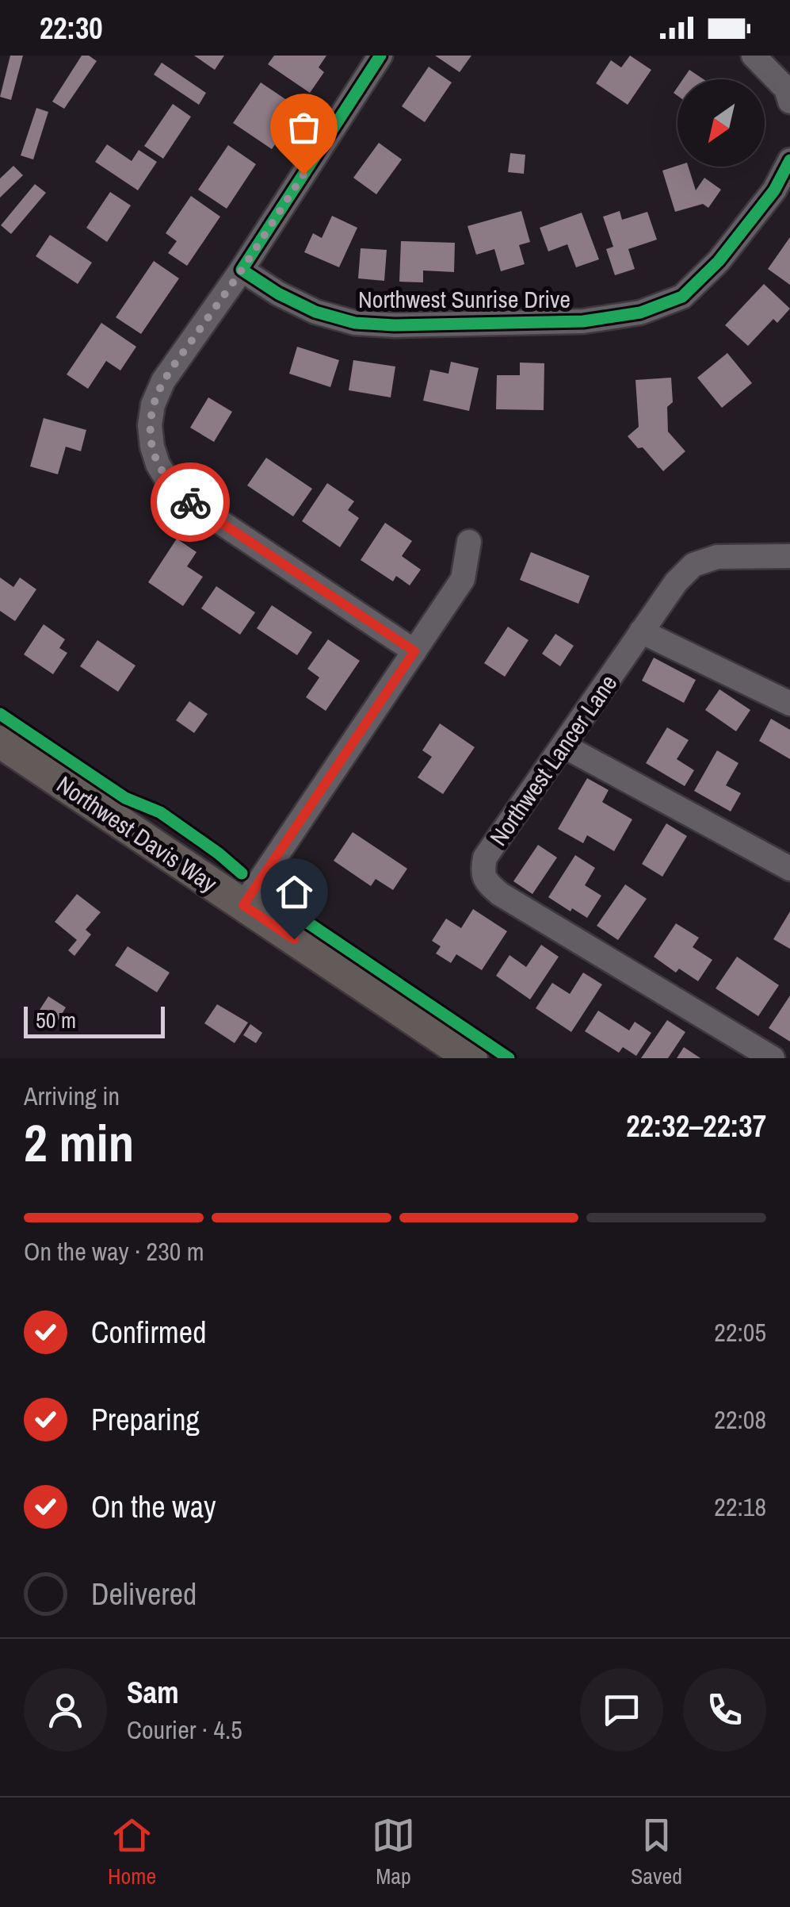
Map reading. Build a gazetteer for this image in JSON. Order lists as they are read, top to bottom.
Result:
{
  "streets": {
    "main road": ["Northwest Davis Way"],
    "street": ["Northwest Sunrise Drive", "Northwest Lancer Lane"]
  },
  "scale_bar": "50 m",
  "north": "bottom left",
  "page": {
    "status": "22:30",
    "scale": "50 m",
    "heading": ["2 min", "Arriving in", "22:32–22:37"],
    "panel": ["Sam", "Courier · 4.5"],
    "bar": "On the way · 230 m",
    "list": [
      ["Confirmed", "22:05"],
      ["Preparing", "22:08"],
      ["On the way", "22:18"],
      "Delivered"
    ],
    "tabs": ["Home", "Map", "Saved"]
  }
}
